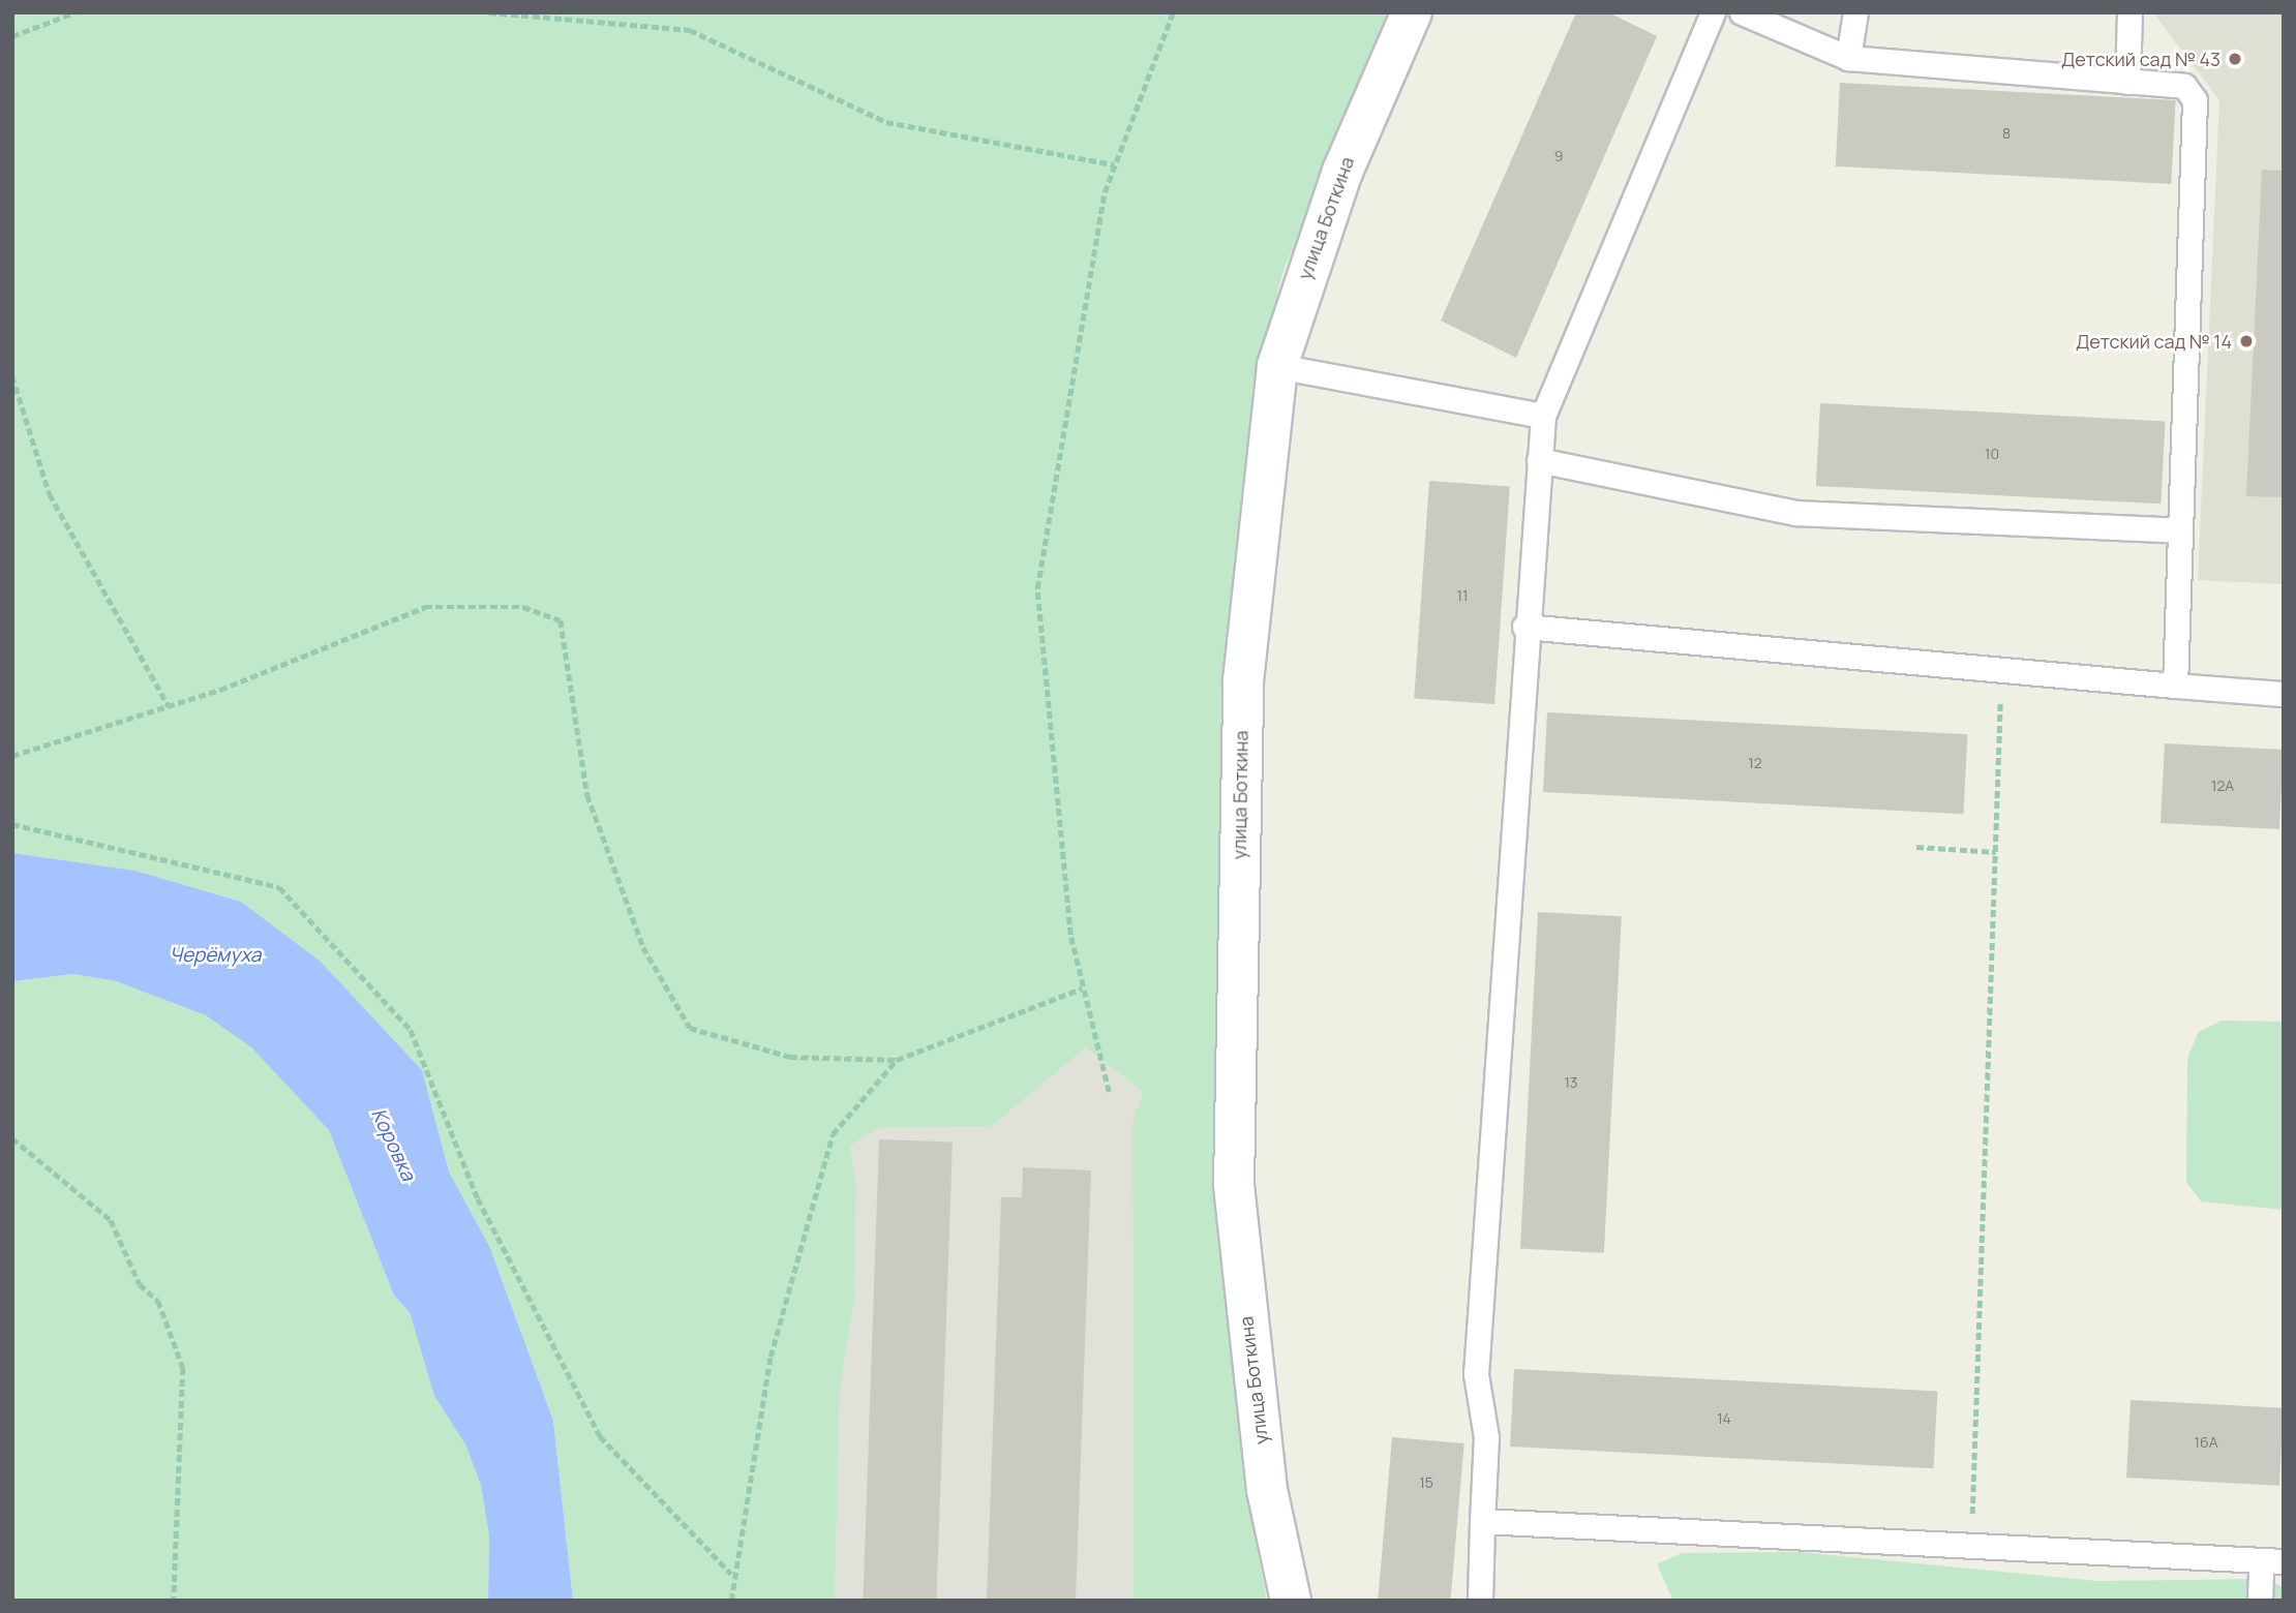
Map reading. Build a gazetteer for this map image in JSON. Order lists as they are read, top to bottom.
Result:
{
  "streets": {
    "street": ["улица Боткина"]
  },
  "water": ["Черёмуха", "Коровка"],
  "places": ["Детский сад № 43", "Детский сад № 14"],
  "house_numbers": [
    "8",
    "9",
    "10",
    "11",
    "12",
    "12А",
    "13",
    "14",
    "16А",
    "15"
  ]
}
